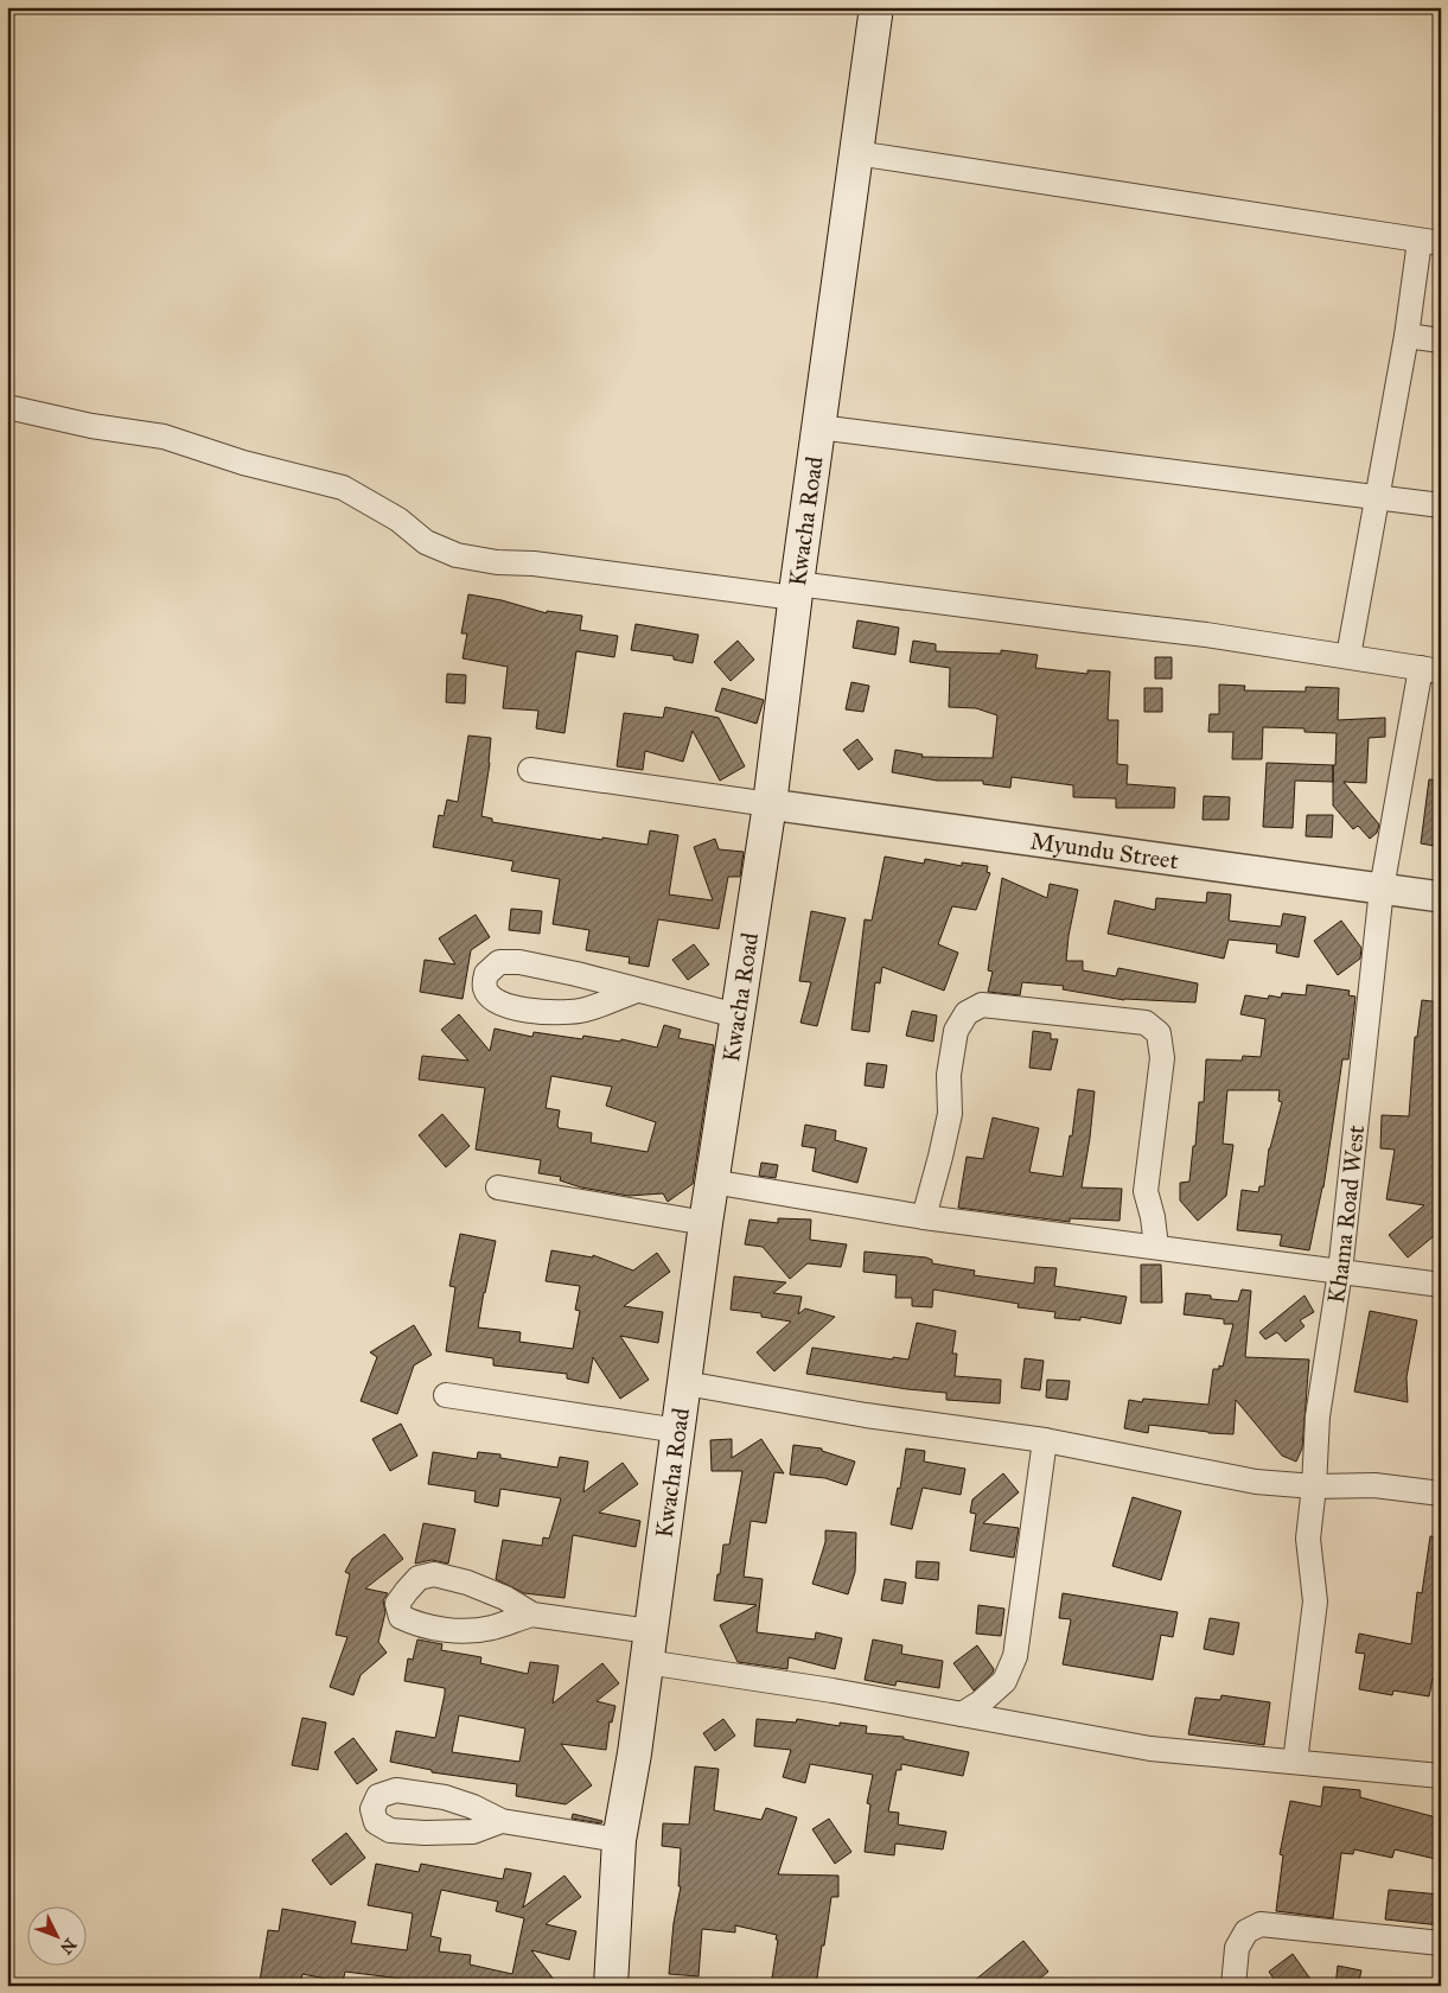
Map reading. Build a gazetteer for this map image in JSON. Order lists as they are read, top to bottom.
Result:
{
  "streets": {
    "main road": ["Kwacha Road"],
    "street": ["Myundu Street", "Khama Road West"]
  },
  "crossings": [
    ["Kwacha Road", "Myundu Street"],
    ["Myundu Street", "Khama Road West"]
  ],
  "north": "bottom right"
}
